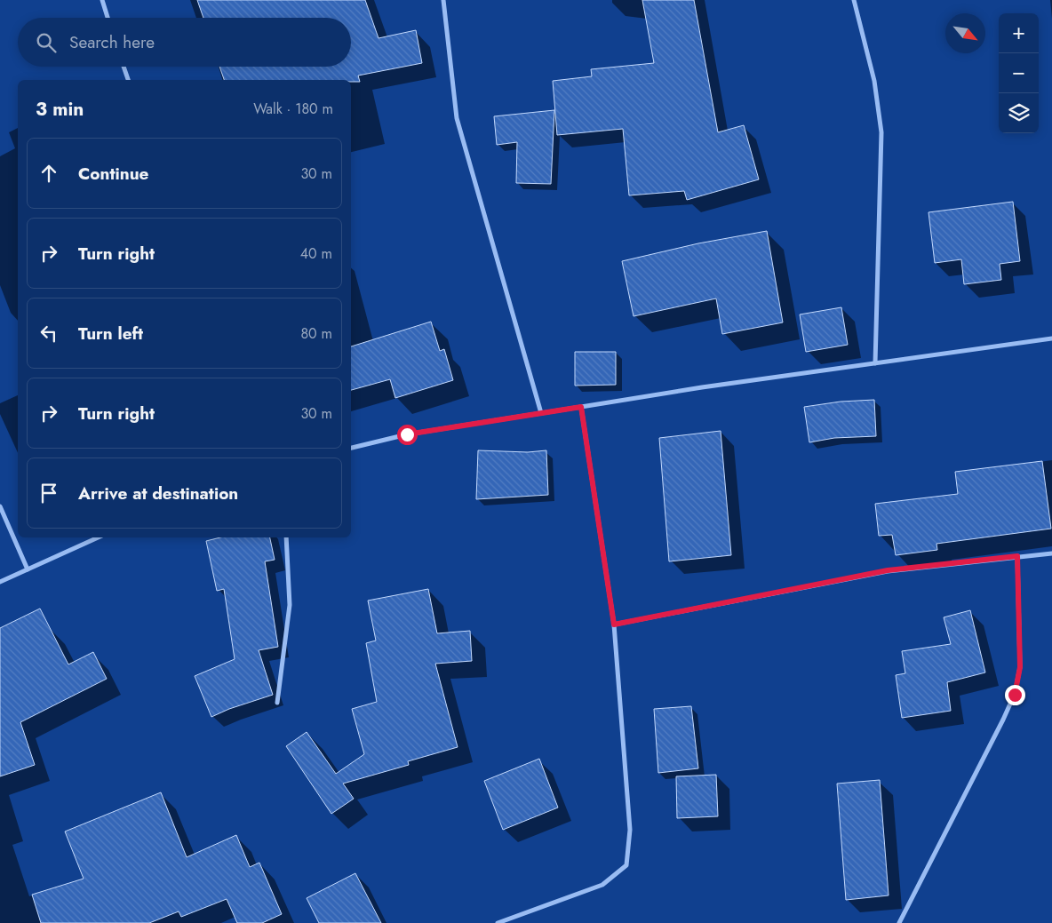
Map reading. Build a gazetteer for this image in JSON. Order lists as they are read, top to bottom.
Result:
{
  "north": "bottom right",
  "page": {
    "map_buttons": ["+", "−"],
    "search": "Search here",
    "heading": ["3 min", "Walk · 180 m"],
    "list": [
      ["Continue", "30 m"],
      ["Turn right", "40 m"],
      ["Turn left", "80 m"],
      ["Turn right", "30 m"],
      "Arrive at destination"
    ]
  }
}
